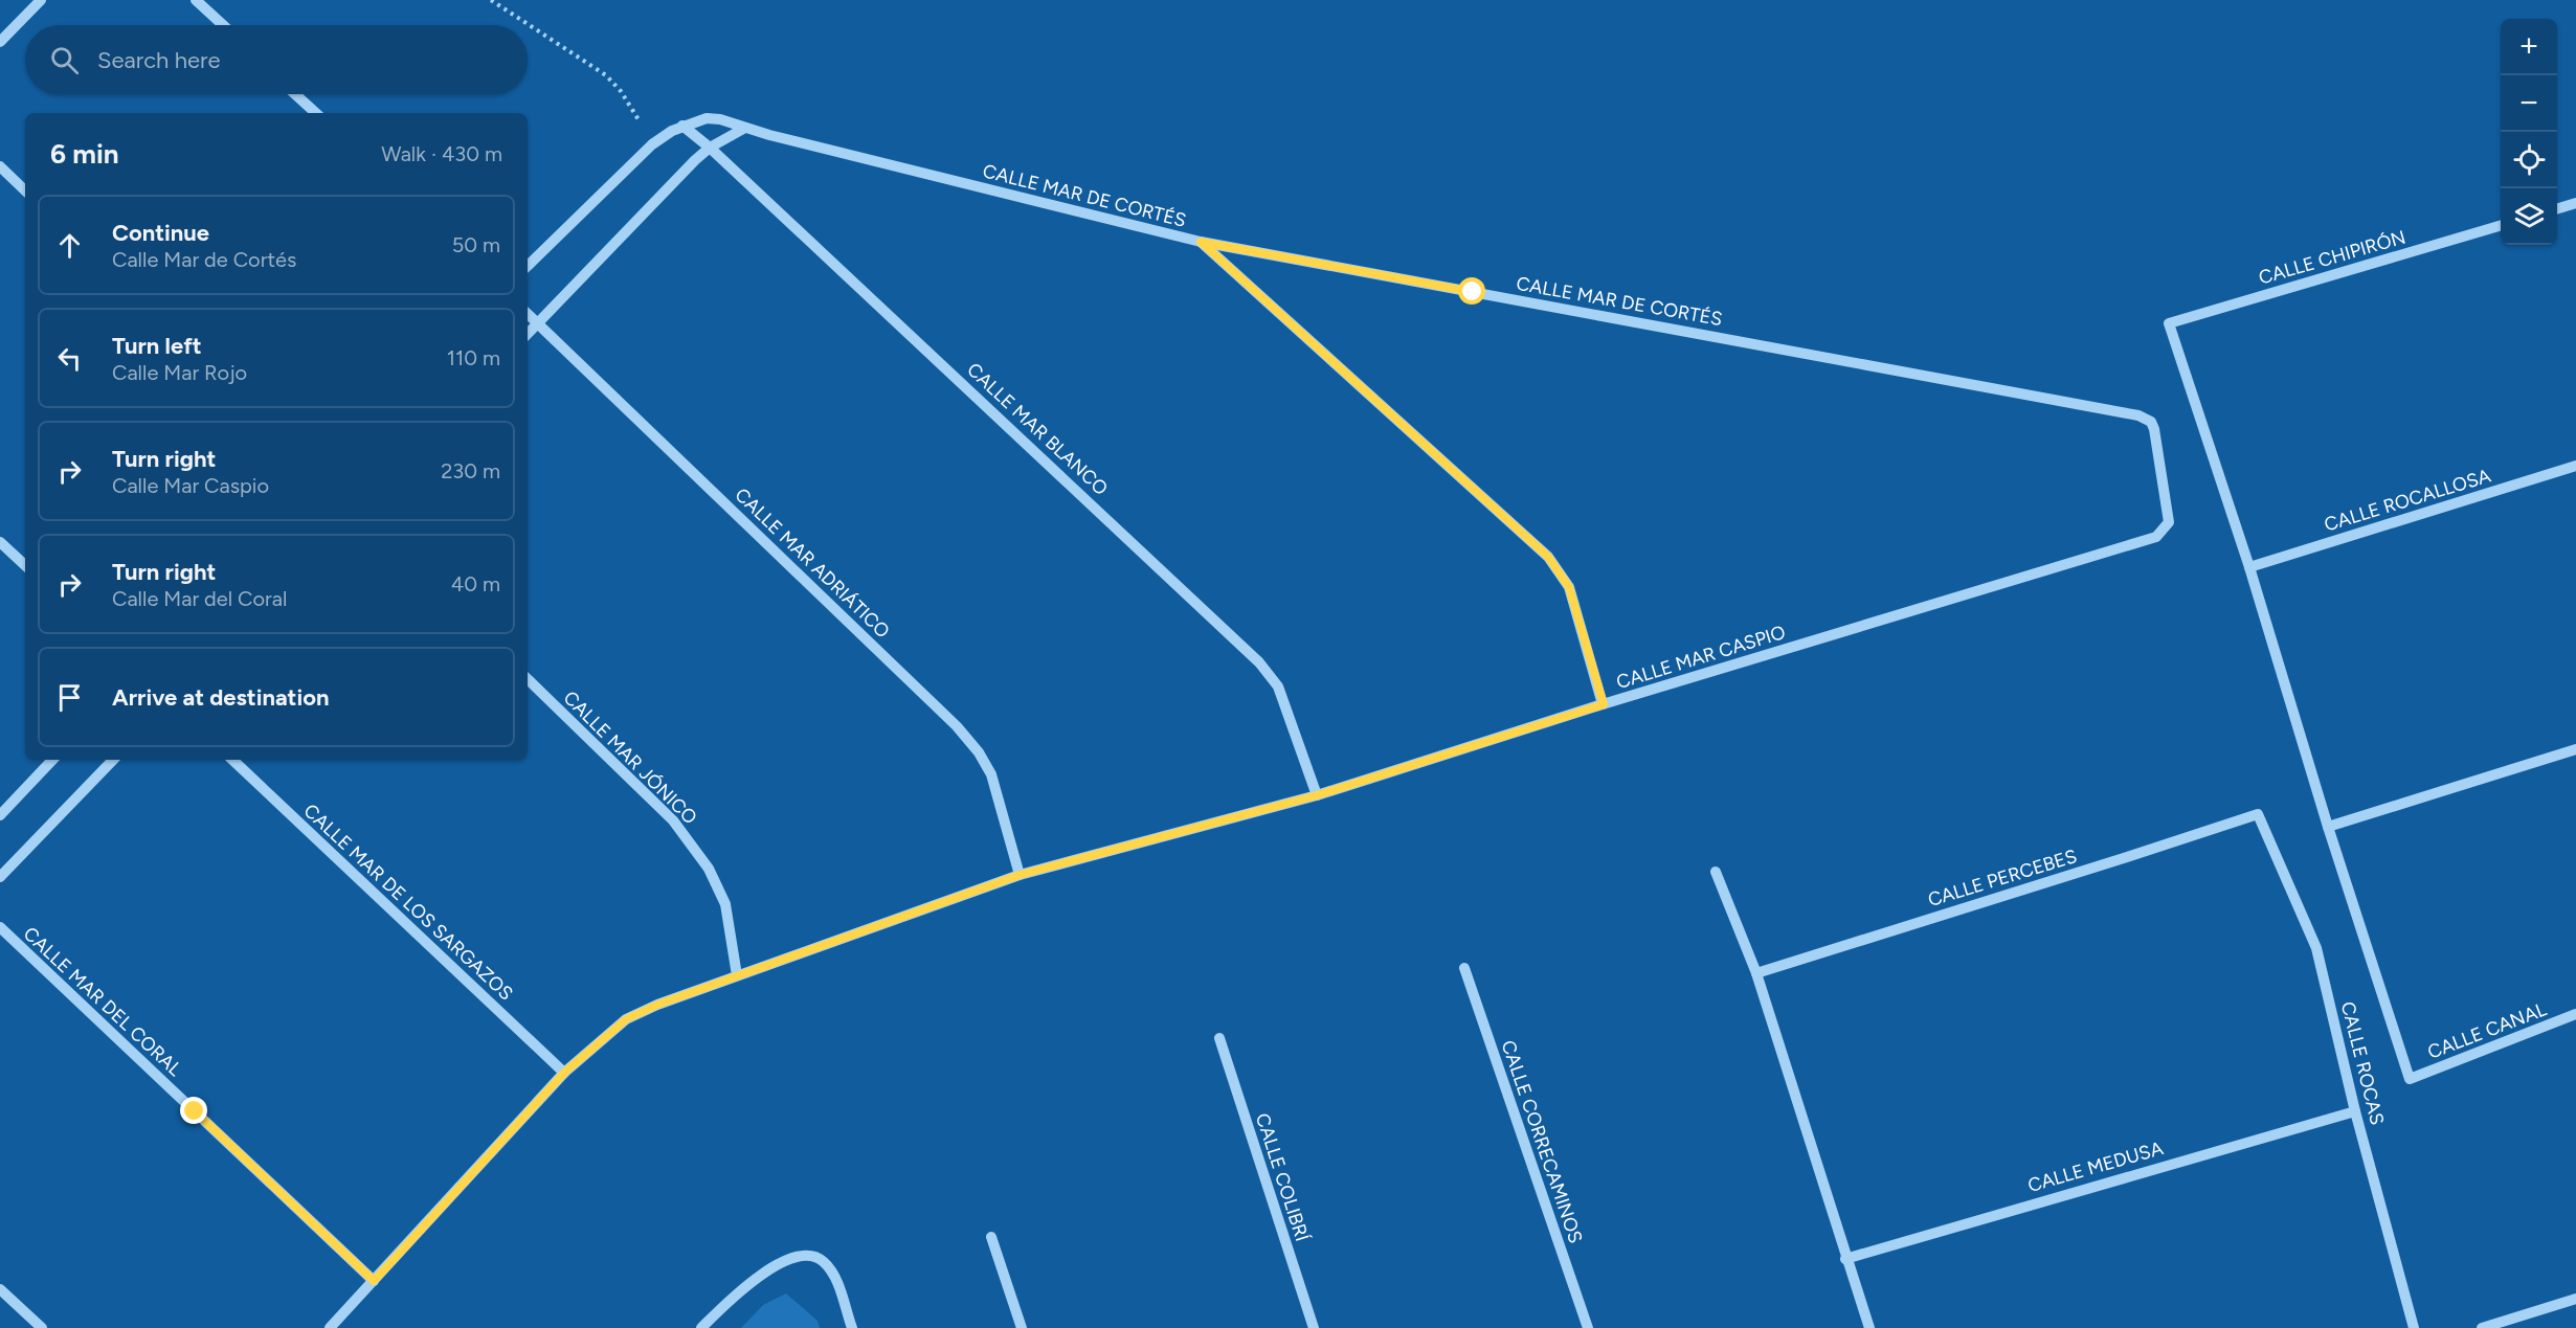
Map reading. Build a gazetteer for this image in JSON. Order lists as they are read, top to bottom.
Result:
{
  "streets": {
    "street": [
      "CALLE MAR DE CORTÉS",
      "CALLE CHIPIRÓN",
      "CALLE MAR BLANCO",
      "CALLE ROCALLOSA",
      "CALLE MAR ADRIÁTICO",
      "CALLE MAR CASPIO",
      "CALLE MAR JÓNICO",
      "CALLE PERCEBES",
      "CALLE MAR DE LOS SARGAZOS",
      "CALLE MAR DEL CORAL",
      "CALLE CANAL",
      "CALLE ROCAS",
      "CALLE CORRECAMINOS",
      "CALLE MEDUSA",
      "CALLE COLIBRÍ"
    ]
  },
  "crossings": [
    ["CALLE MAR DE CORTÉS", "CALLE MAR BLANCO"],
    ["CALLE MAR DE CORTÉS", "CALLE MAR CASPIO"],
    ["CALLE CHIPIRÓN", "CALLE ROCALLOSA"],
    ["CALLE MAR BLANCO", "CALLE MAR CASPIO"],
    ["CALLE MAR ADRIÁTICO", "CALLE MAR CASPIO"],
    ["CALLE MAR CASPIO", "CALLE MAR JÓNICO"],
    ["CALLE MAR CASPIO", "CALLE MAR DE LOS SARGAZOS"],
    ["CALLE MAR CASPIO", "CALLE MAR DEL CORAL"],
    ["CALLE PERCEBES", "CALLE ROCAS"],
    ["CALLE ROCAS", "CALLE MEDUSA"]
  ],
  "page": {
    "map_buttons": ["+", "−"],
    "search": "Search here",
    "heading": ["6 min", "Walk · 430 m"],
    "list": [
      ["Continue", "Calle Mar de Cortés", "50 m"],
      ["Turn left", "Calle Mar Rojo", "110 m"],
      ["Turn right", "Calle Mar Caspio", "230 m"],
      ["Turn right", "Calle Mar del Coral", "40 m"],
      "Arrive at destination"
    ]
  }
}
